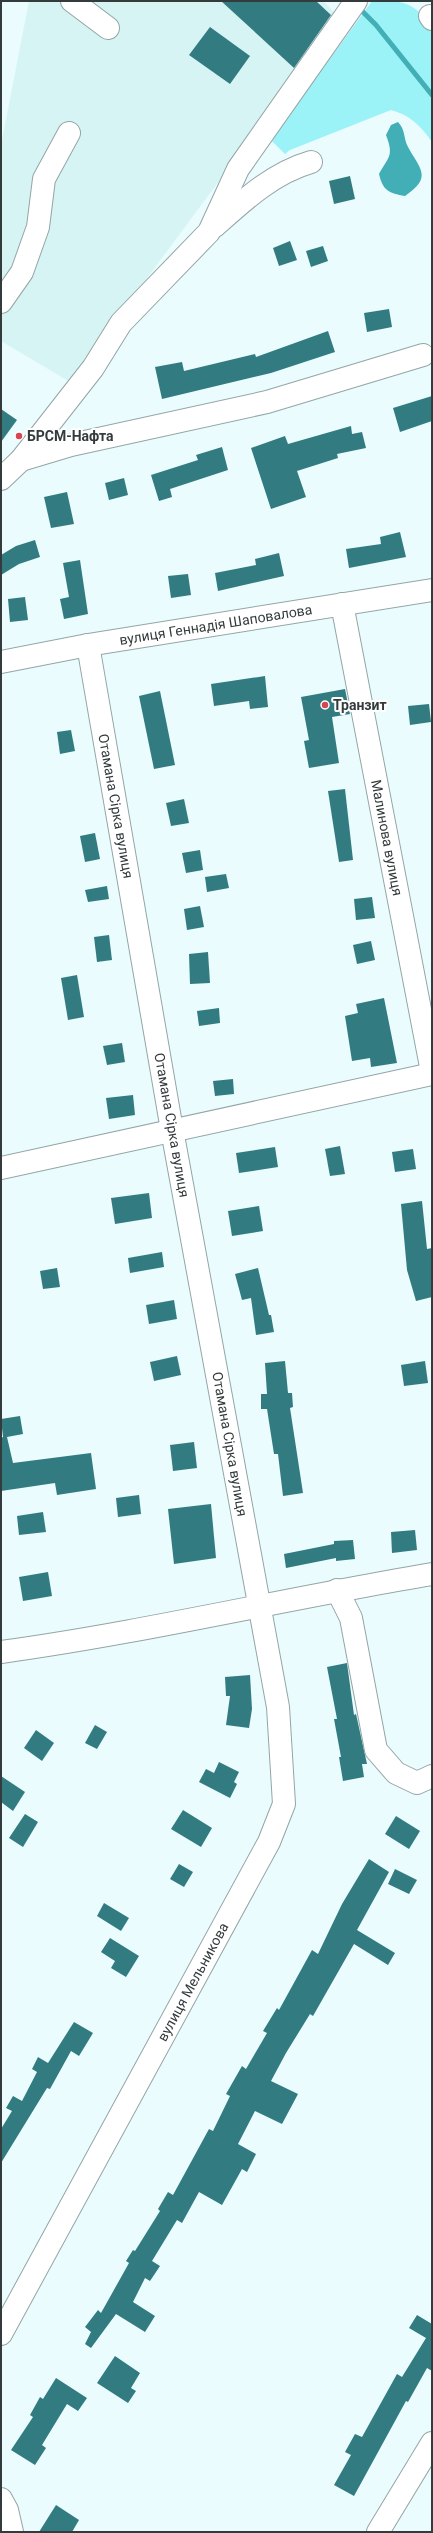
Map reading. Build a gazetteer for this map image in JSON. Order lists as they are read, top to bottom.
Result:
{
  "streets": {
    "street": [
      "вулиця Геннадія Шаповалова",
      "Отамана Сірка вулиця",
      "Малинова вулиця",
      "вулиця Мельникова"
    ]
  },
  "crossings": [
    ["вулиця Геннадія Шаповалова", "Отамана Сірка вулиця"],
    ["вулиця Геннадія Шаповалова", "Малинова вулиця"],
    ["Отамана Сірка вулиця", "вулиця Мельникова"]
  ],
  "places": ["БРСМ-Нафта", "Транзит"]
}
